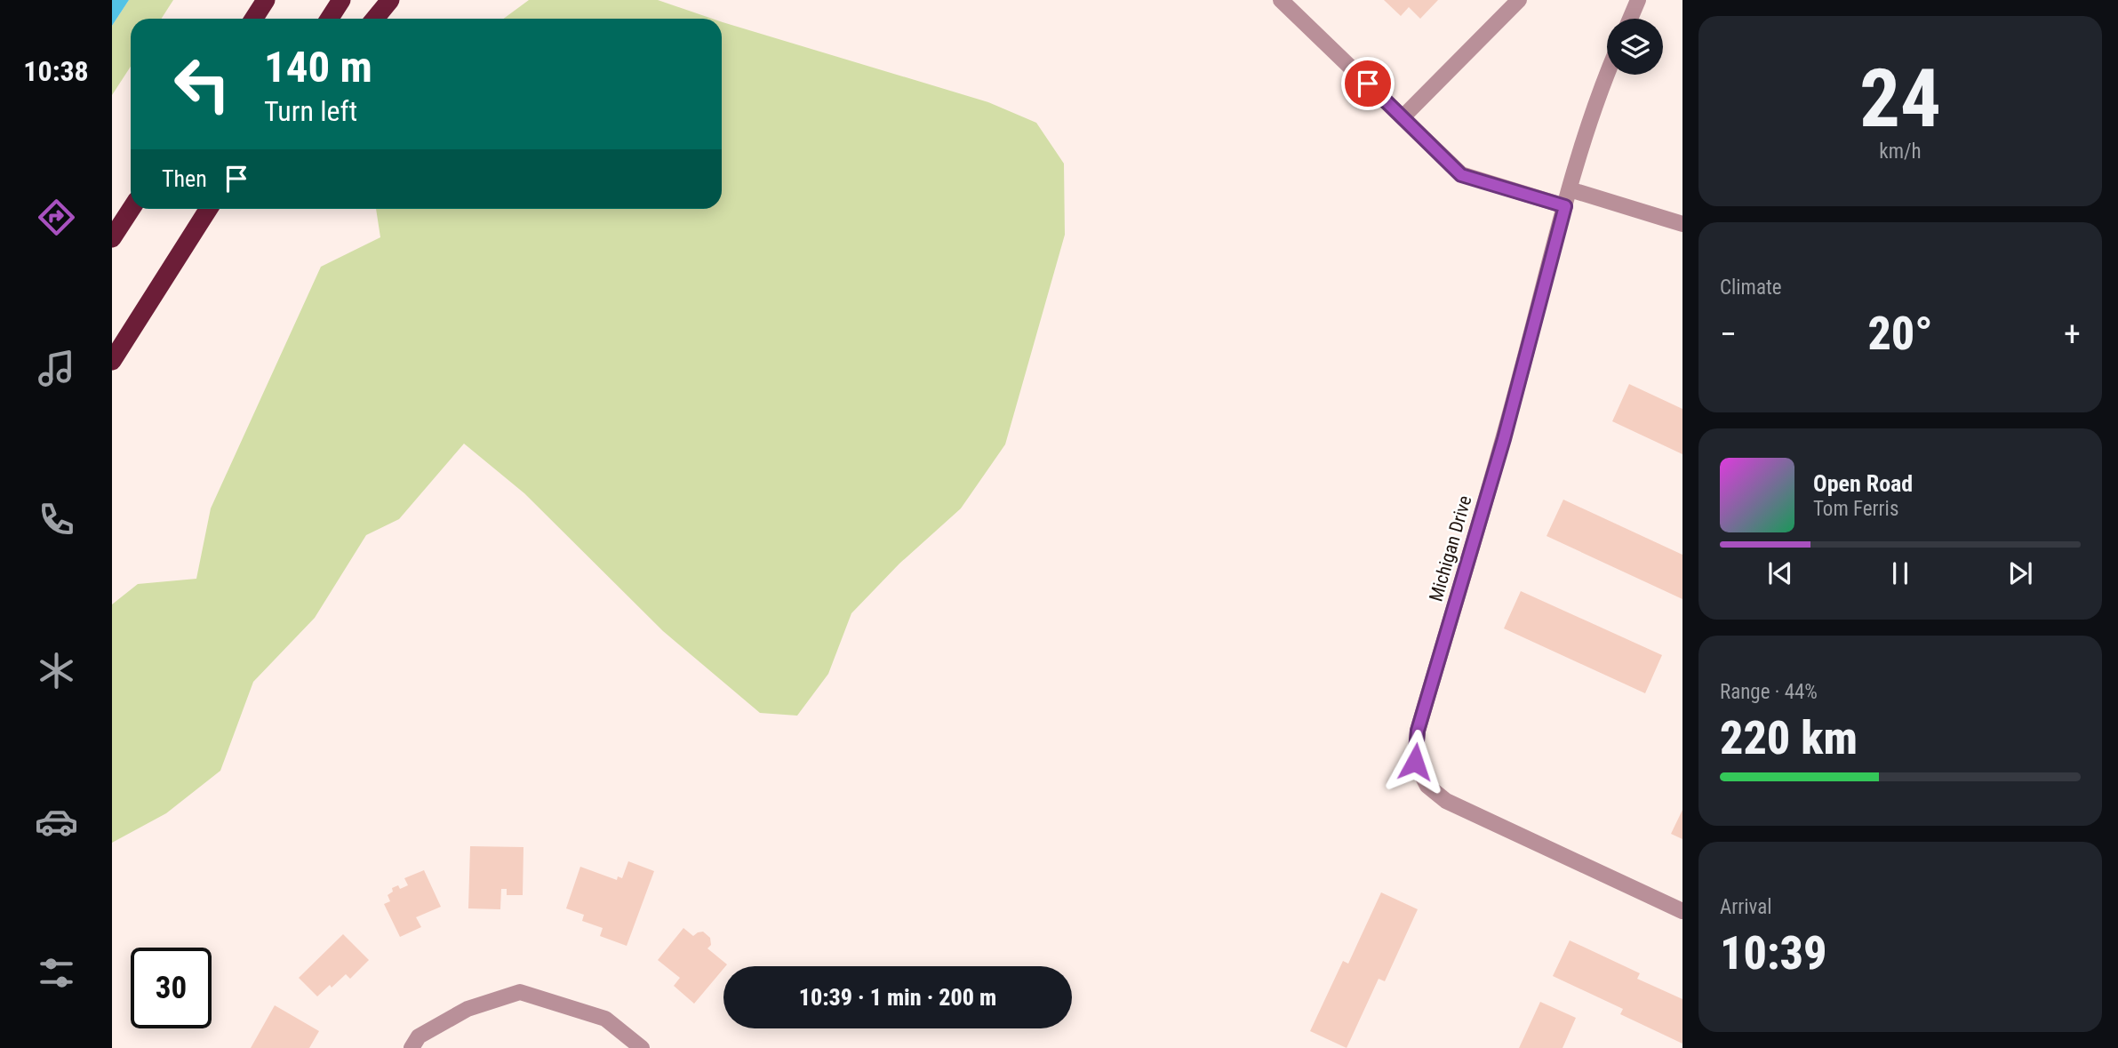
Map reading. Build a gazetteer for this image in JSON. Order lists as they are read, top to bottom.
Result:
{
  "streets": {
    "street": ["Michigan Drive"]
  },
  "page": {
    "tabs": "10:38",
    "tile": [
      ["24", "km/h"],
      "Climate",
      ["Range · 44%", "220 km"],
      ["Arrival", "10:39"]
    ],
    "turn": ["140 m", "Turn left"],
    "then": "Then",
    "heat": ["−", "20°", "+"],
    "song": ["Open Road", "Tom Ferris"],
    "limit": "30",
    "trip": "10:39 · 1 min · 200 m"
  }
}
